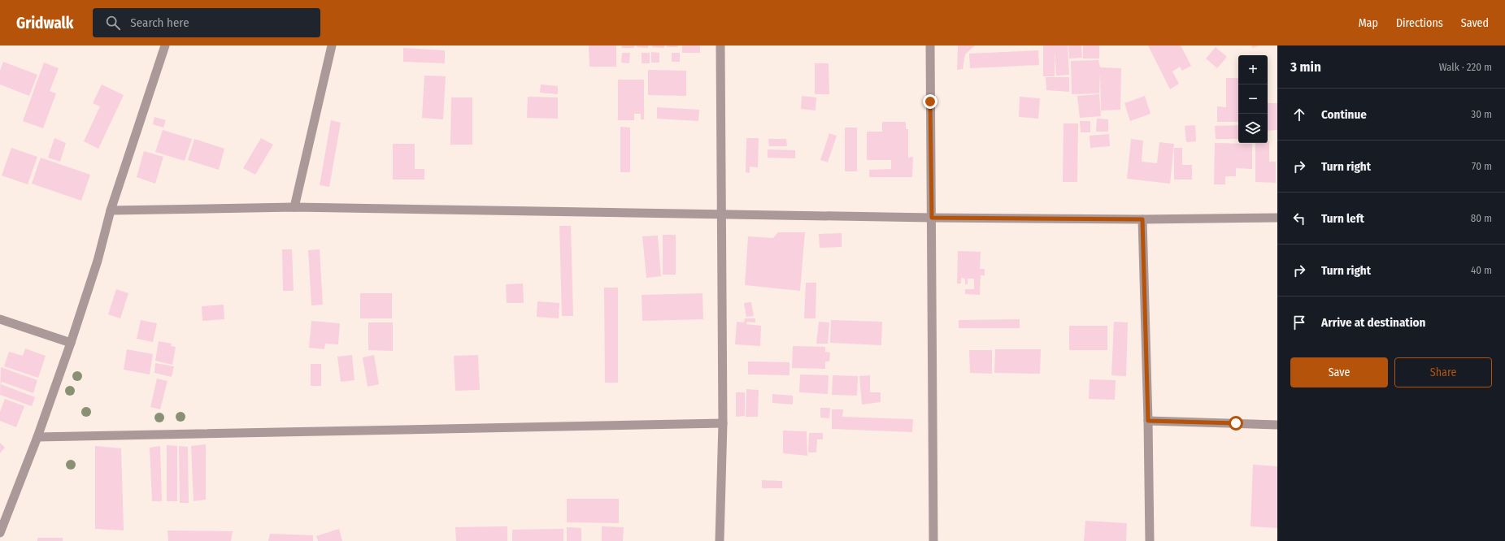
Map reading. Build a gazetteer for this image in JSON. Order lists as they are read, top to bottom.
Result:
{
  "page": {
    "header": "Gridwalk",
    "search": "Search here",
    "nav": ["Map", "Directions", "Saved"],
    "heading": ["3 min", "Walk · 220 m"],
    "map_buttons": ["+", "−"],
    "list": [
      ["Continue", "30 m"],
      ["Turn right", "70 m"],
      ["Turn left", "80 m"],
      ["Turn right", "40 m"],
      "Arrive at destination"
    ],
    "buttons": ["Save", "Share"]
  }
}
